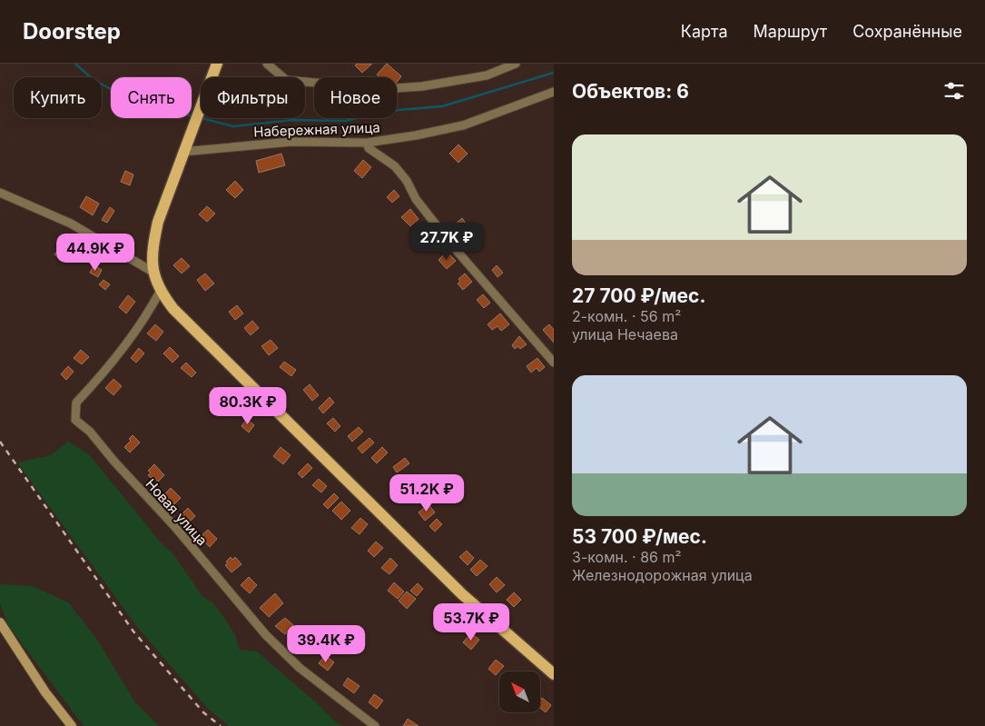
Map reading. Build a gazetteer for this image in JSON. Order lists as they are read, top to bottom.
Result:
{
  "streets": {
    "street": ["Набережная улица", "Новая улица"]
  },
  "north": "top left",
  "page": {
    "header": "Doorstep",
    "nav": ["Карта", "Маршрут", "Сохранённые"],
    "heading": "Объектов: 6",
    "chip": [
      "Купить",
      "Снять",
      "Фильтры",
      "Новое"
    ],
    "list": [
      {
        "name": "27 700 ₽/мес.",
        "note": "2-комн. · 56 m² · улица Нечаева"
      },
      {
        "name": "53 700 ₽/мес.",
        "note": "3-комн. · 86 m² · Железнодорожная улица"
      }
    ],
    "price": [
      "27.7K ₽",
      "44.9K ₽",
      "80.3K ₽",
      "51.2K ₽",
      "53.7K ₽",
      "39.4K ₽"
    ]
  }
}
